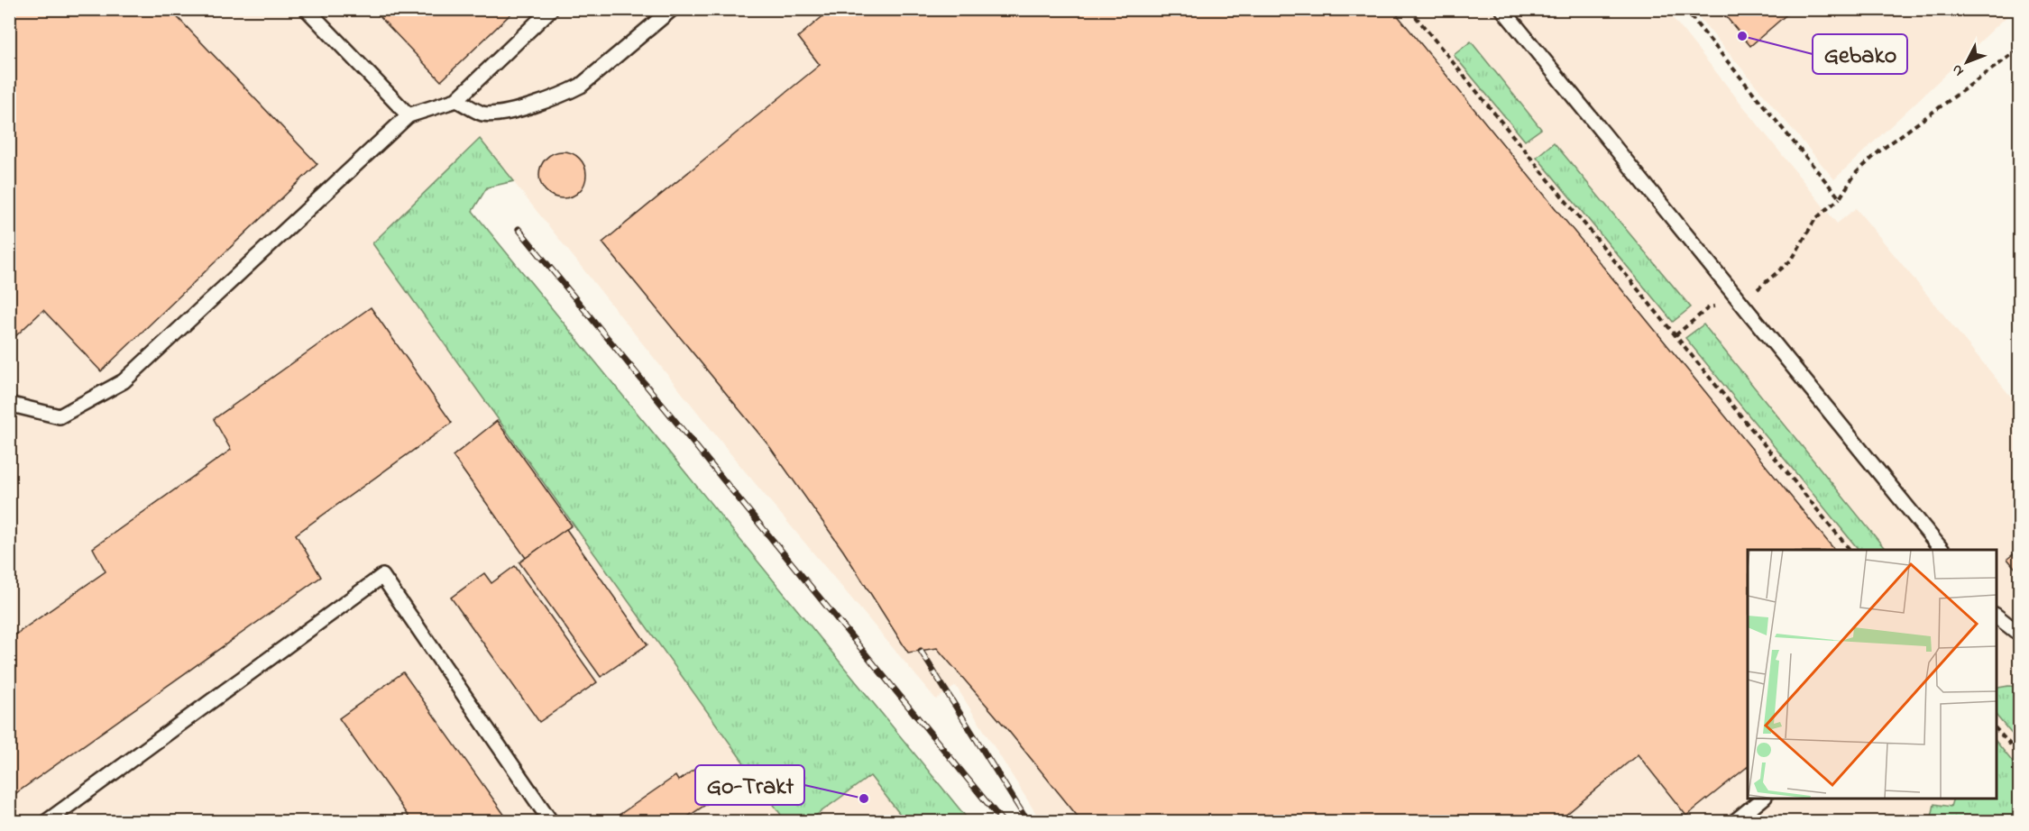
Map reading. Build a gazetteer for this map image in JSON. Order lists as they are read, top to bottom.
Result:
{
  "places": ["Gebako", "Go-Trakt"],
  "north": "bottom left"
}
